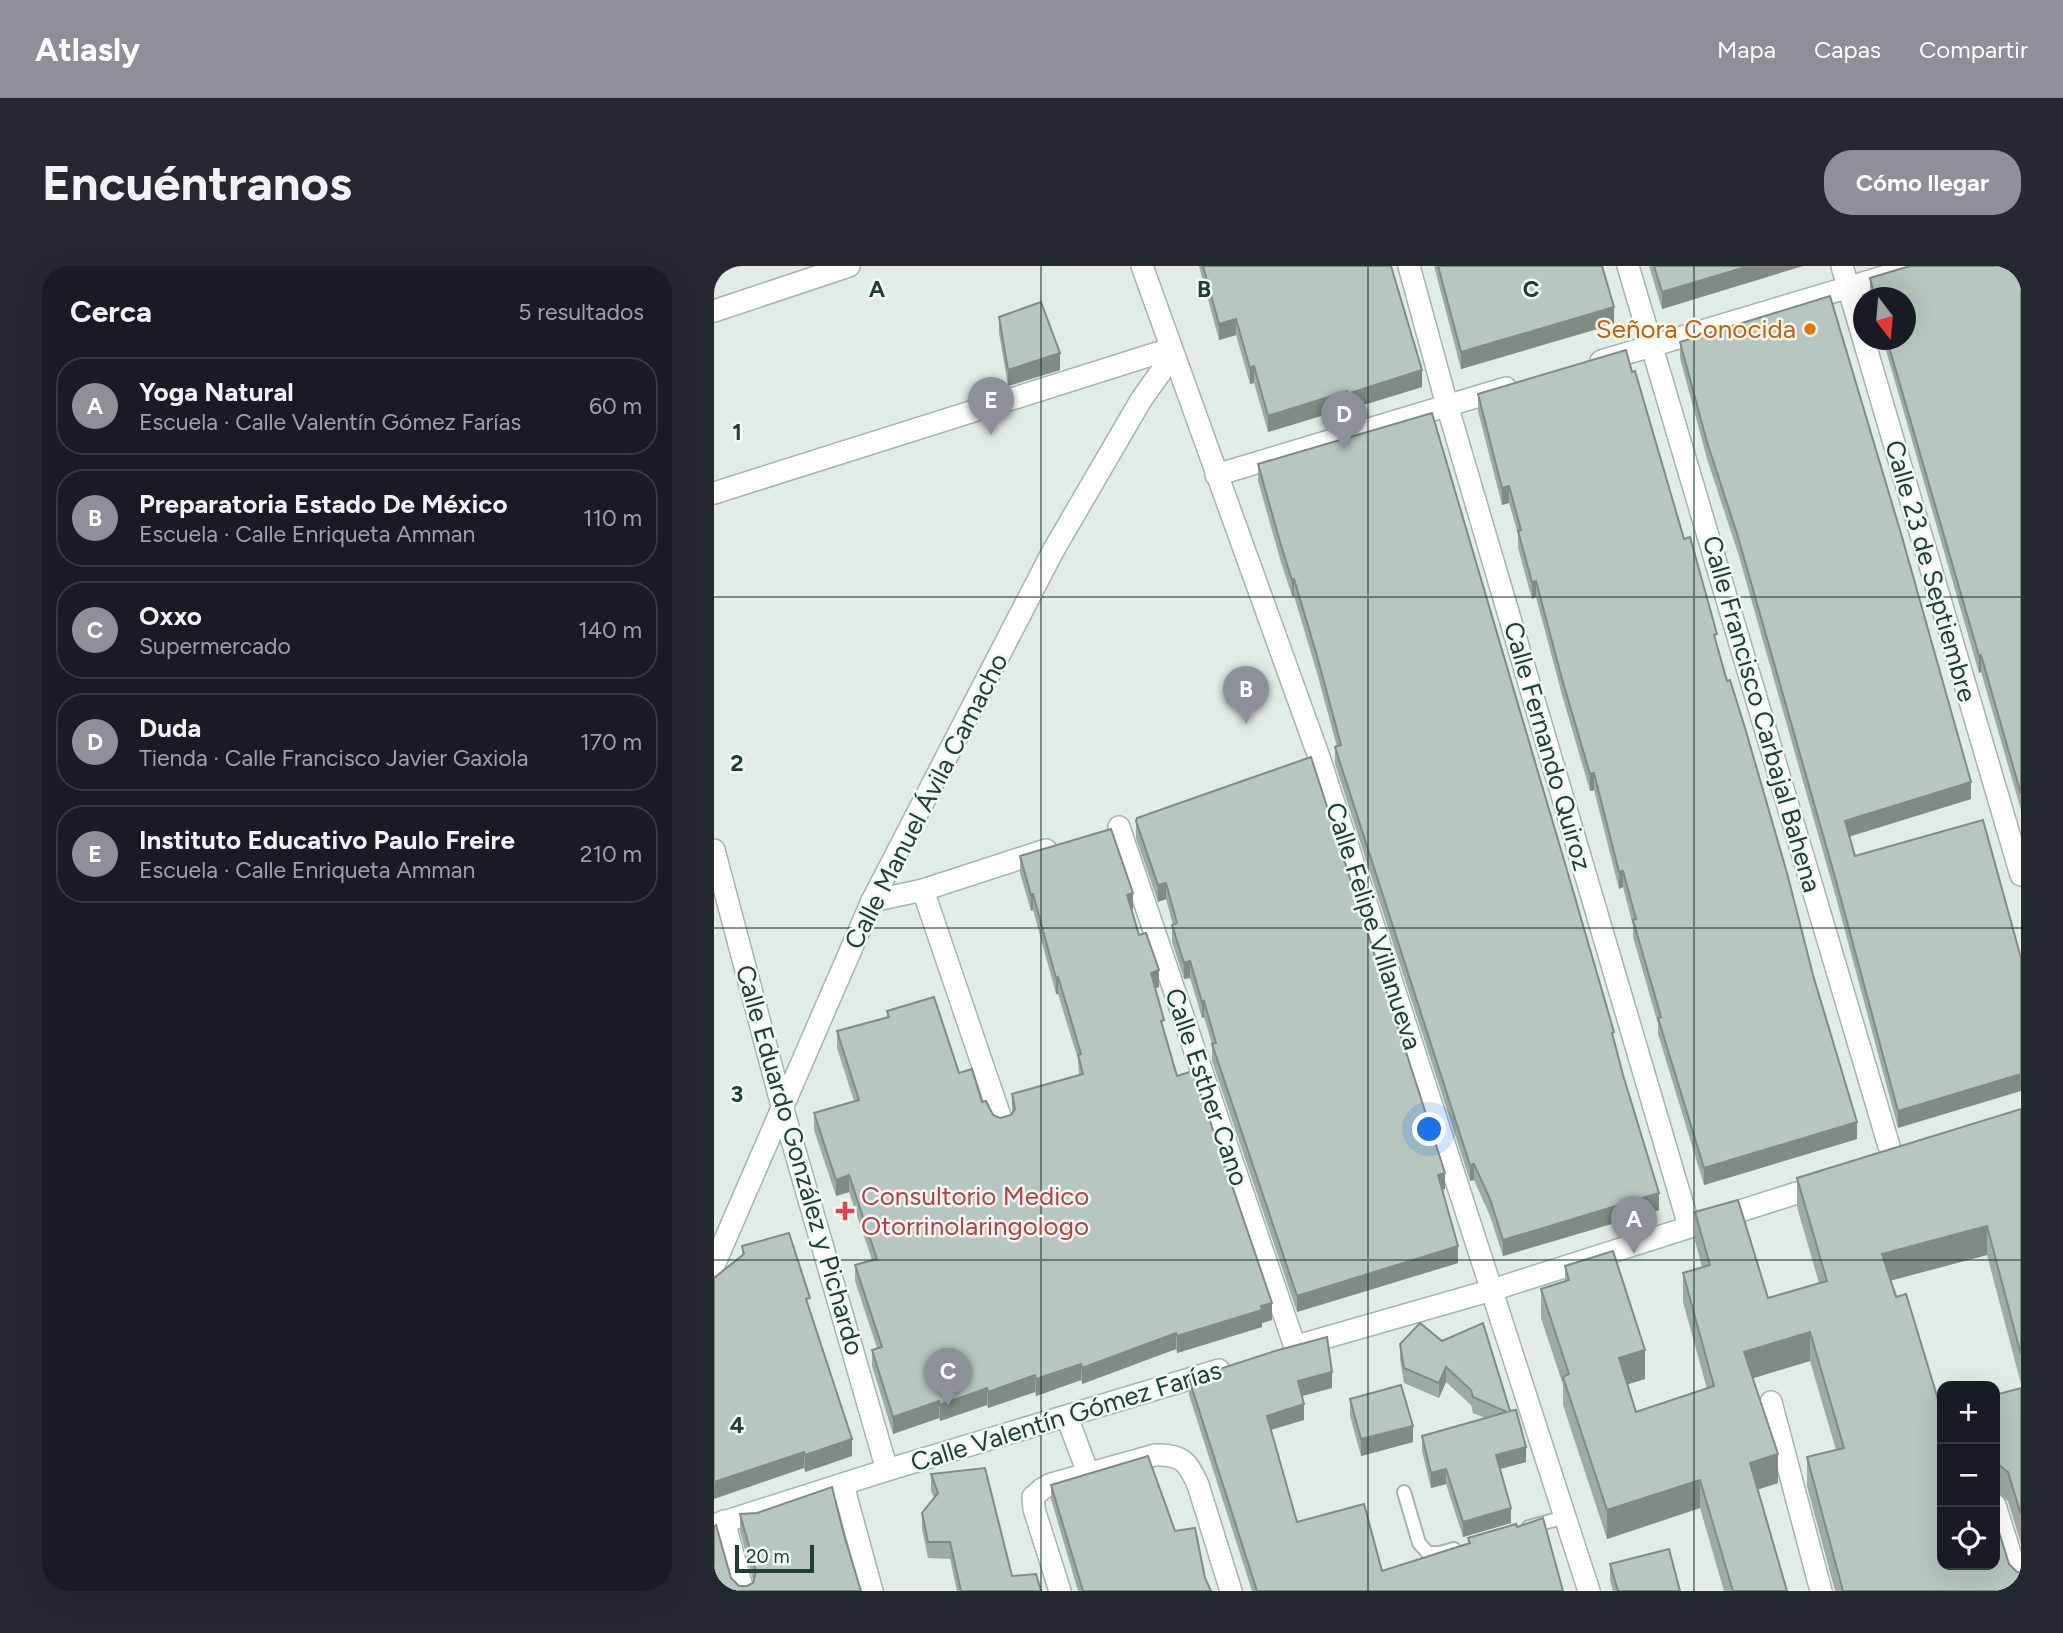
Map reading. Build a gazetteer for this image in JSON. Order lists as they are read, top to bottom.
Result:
{
  "streets": {
    "street": [
      "Calle 23 de Septiembre",
      "Calle Francisco Carbajal Bahena",
      "Calle Fernando Quiroz",
      "Calle Manuel Ávila Camacho",
      "Calle Felipe Villanueva",
      "Calle Esther Cano",
      "Calle Eduardo González y Pichardo",
      "Calle Valentín Gómez Farías"
    ]
  },
  "crossings": [
    ["Calle Manuel Ávila Camacho", "Calle Felipe Villanueva"],
    ["Calle Manuel Ávila Camacho", "Calle Eduardo González y Pichardo"],
    ["Calle Eduardo González y Pichardo", "Calle Valentín Gómez Farías"]
  ],
  "places": {
    "other": ["Señora Conocida"],
    "health": ["Consultorio Medico Otorrinolaringologo"]
  },
  "scale_bar": "20 m",
  "north": "bottom",
  "page": {
    "header": "Atlasly",
    "nav": ["Mapa", "Capas", "Compartir"],
    "buttons": "Cómo llegar",
    "title": "Encuéntranos",
    "heading": ["Cerca", "5 resultados"],
    "list": [
      {
        "mark": "A",
        "name": "Yoga Natural",
        "note": "Escuela · Calle Valentín Gómez Farías",
        "value": "60 m"
      },
      {
        "mark": "B",
        "name": "Preparatoria Estado De México",
        "note": "Escuela · Calle Enriqueta Amman",
        "value": "110 m"
      },
      {
        "mark": "C",
        "name": "Oxxo",
        "note": "Supermercado",
        "value": "140 m"
      },
      {
        "mark": "D",
        "name": "Duda",
        "note": "Tienda · Calle Francisco Javier Gaxiola",
        "value": "170 m"
      },
      {
        "mark": "E",
        "name": "Instituto Educativo Paulo Freire",
        "note": "Escuela · Calle Enriqueta Amman",
        "value": "210 m"
      }
    ],
    "pins": [
      "E",
      "D",
      "B",
      "A",
      "C"
    ],
    "map_buttons": ["+", "−"],
    "scale": "20 m"
  },
  "grid": {
    "columns": ["A", "B", "C"],
    "rows": [
      "1",
      "2",
      "3",
      "4"
    ]
  }
}
